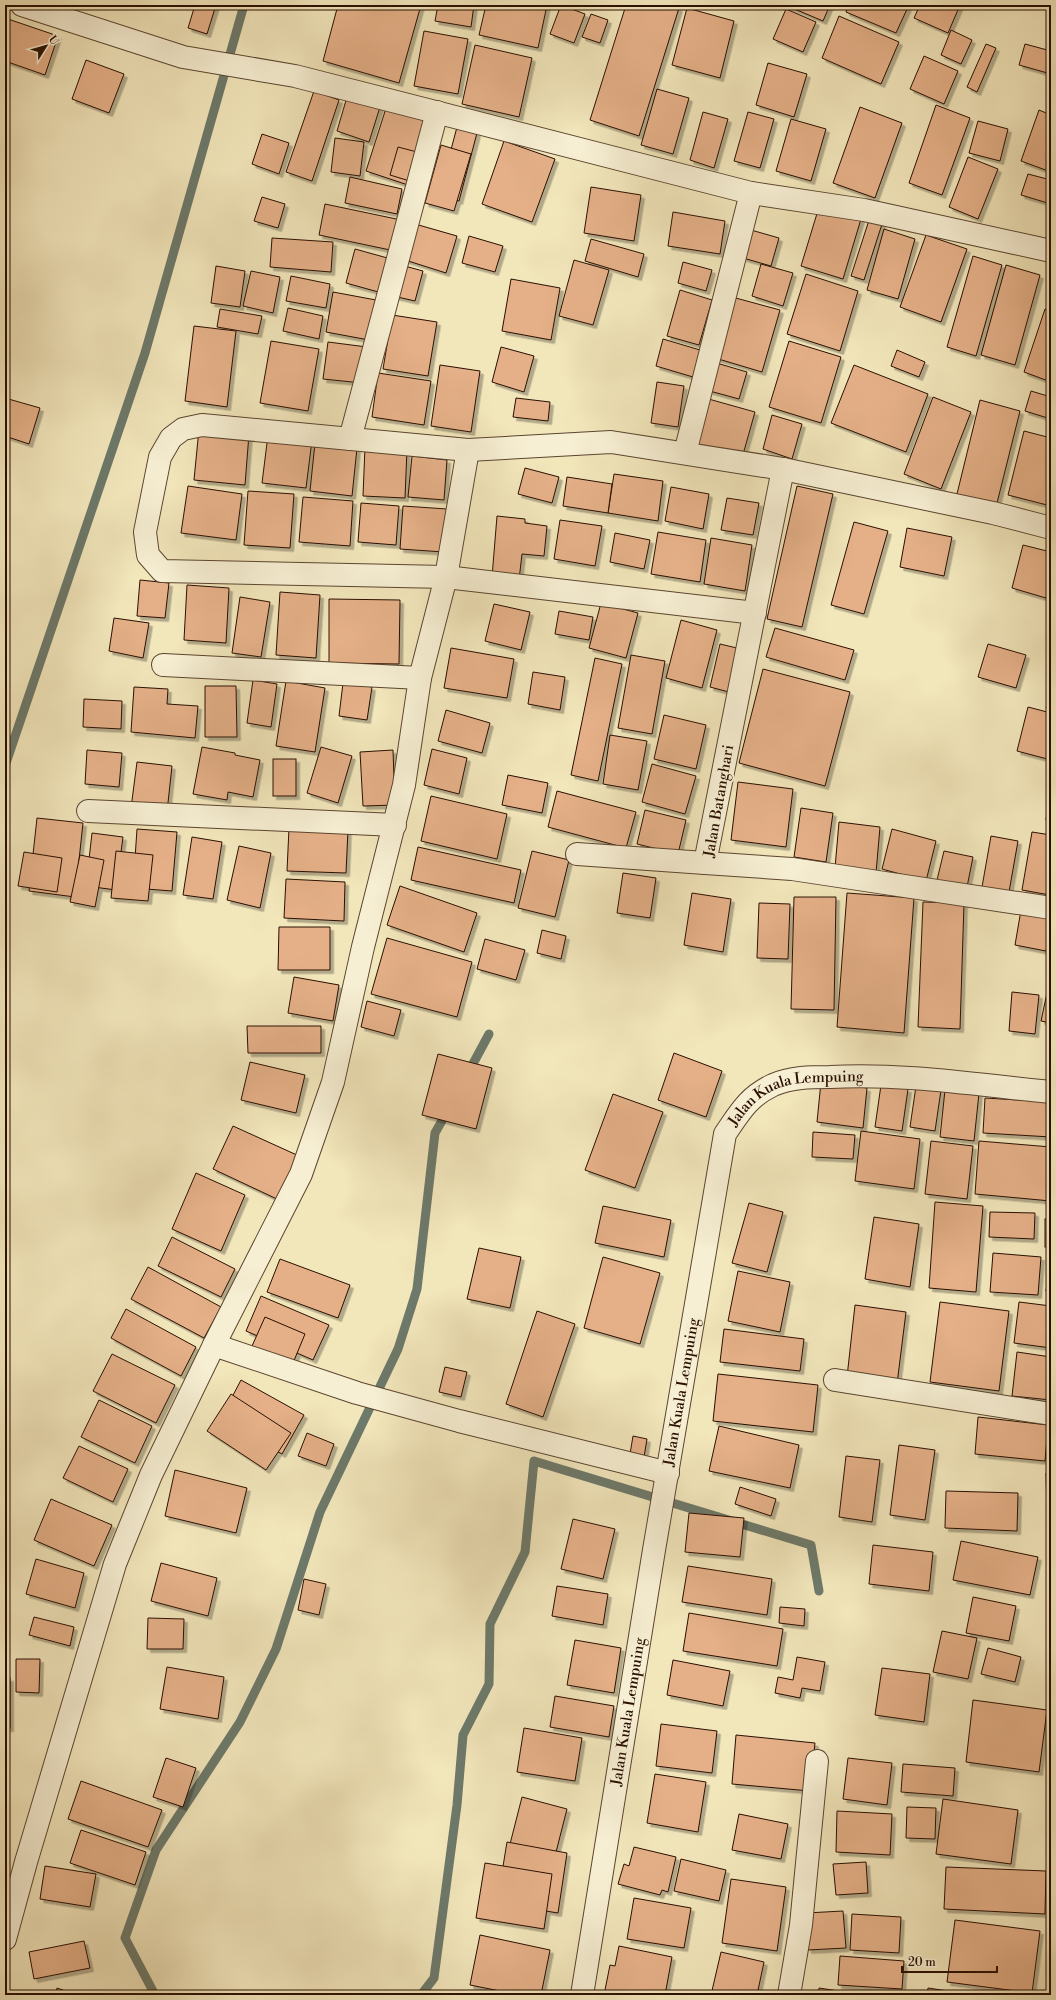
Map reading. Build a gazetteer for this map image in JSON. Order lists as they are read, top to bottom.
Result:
{
  "streets": {
    "street": ["Jalan Batanghari", "Jalan Kuala Lempuing"]
  },
  "scale_bar": "20 m",
  "north": "top right"
}
